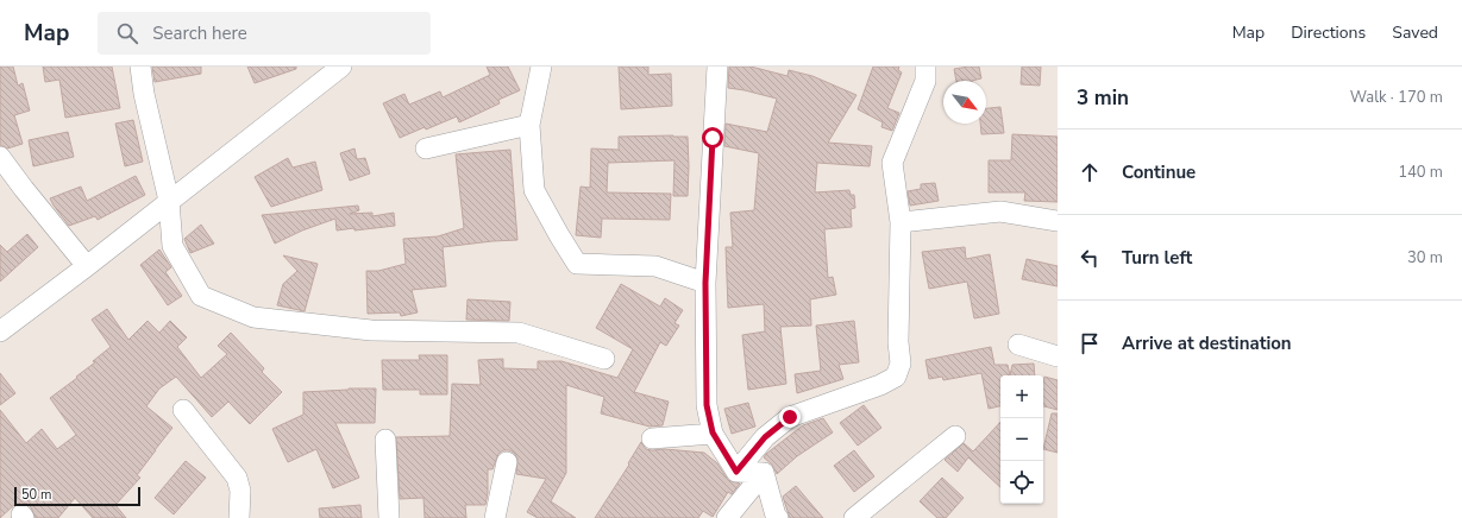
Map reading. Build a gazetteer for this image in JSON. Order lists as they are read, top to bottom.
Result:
{
  "scale_bar": "50 m",
  "north": "bottom right",
  "page": {
    "header": "Map",
    "search": "Search here",
    "nav": ["Map", "Directions", "Saved"],
    "heading": ["3 min", "Walk · 170 m"],
    "list": [
      ["Continue", "140 m"],
      ["Turn left", "30 m"],
      "Arrive at destination"
    ],
    "map_buttons": ["+", "−"],
    "scale": "50 m"
  }
}
